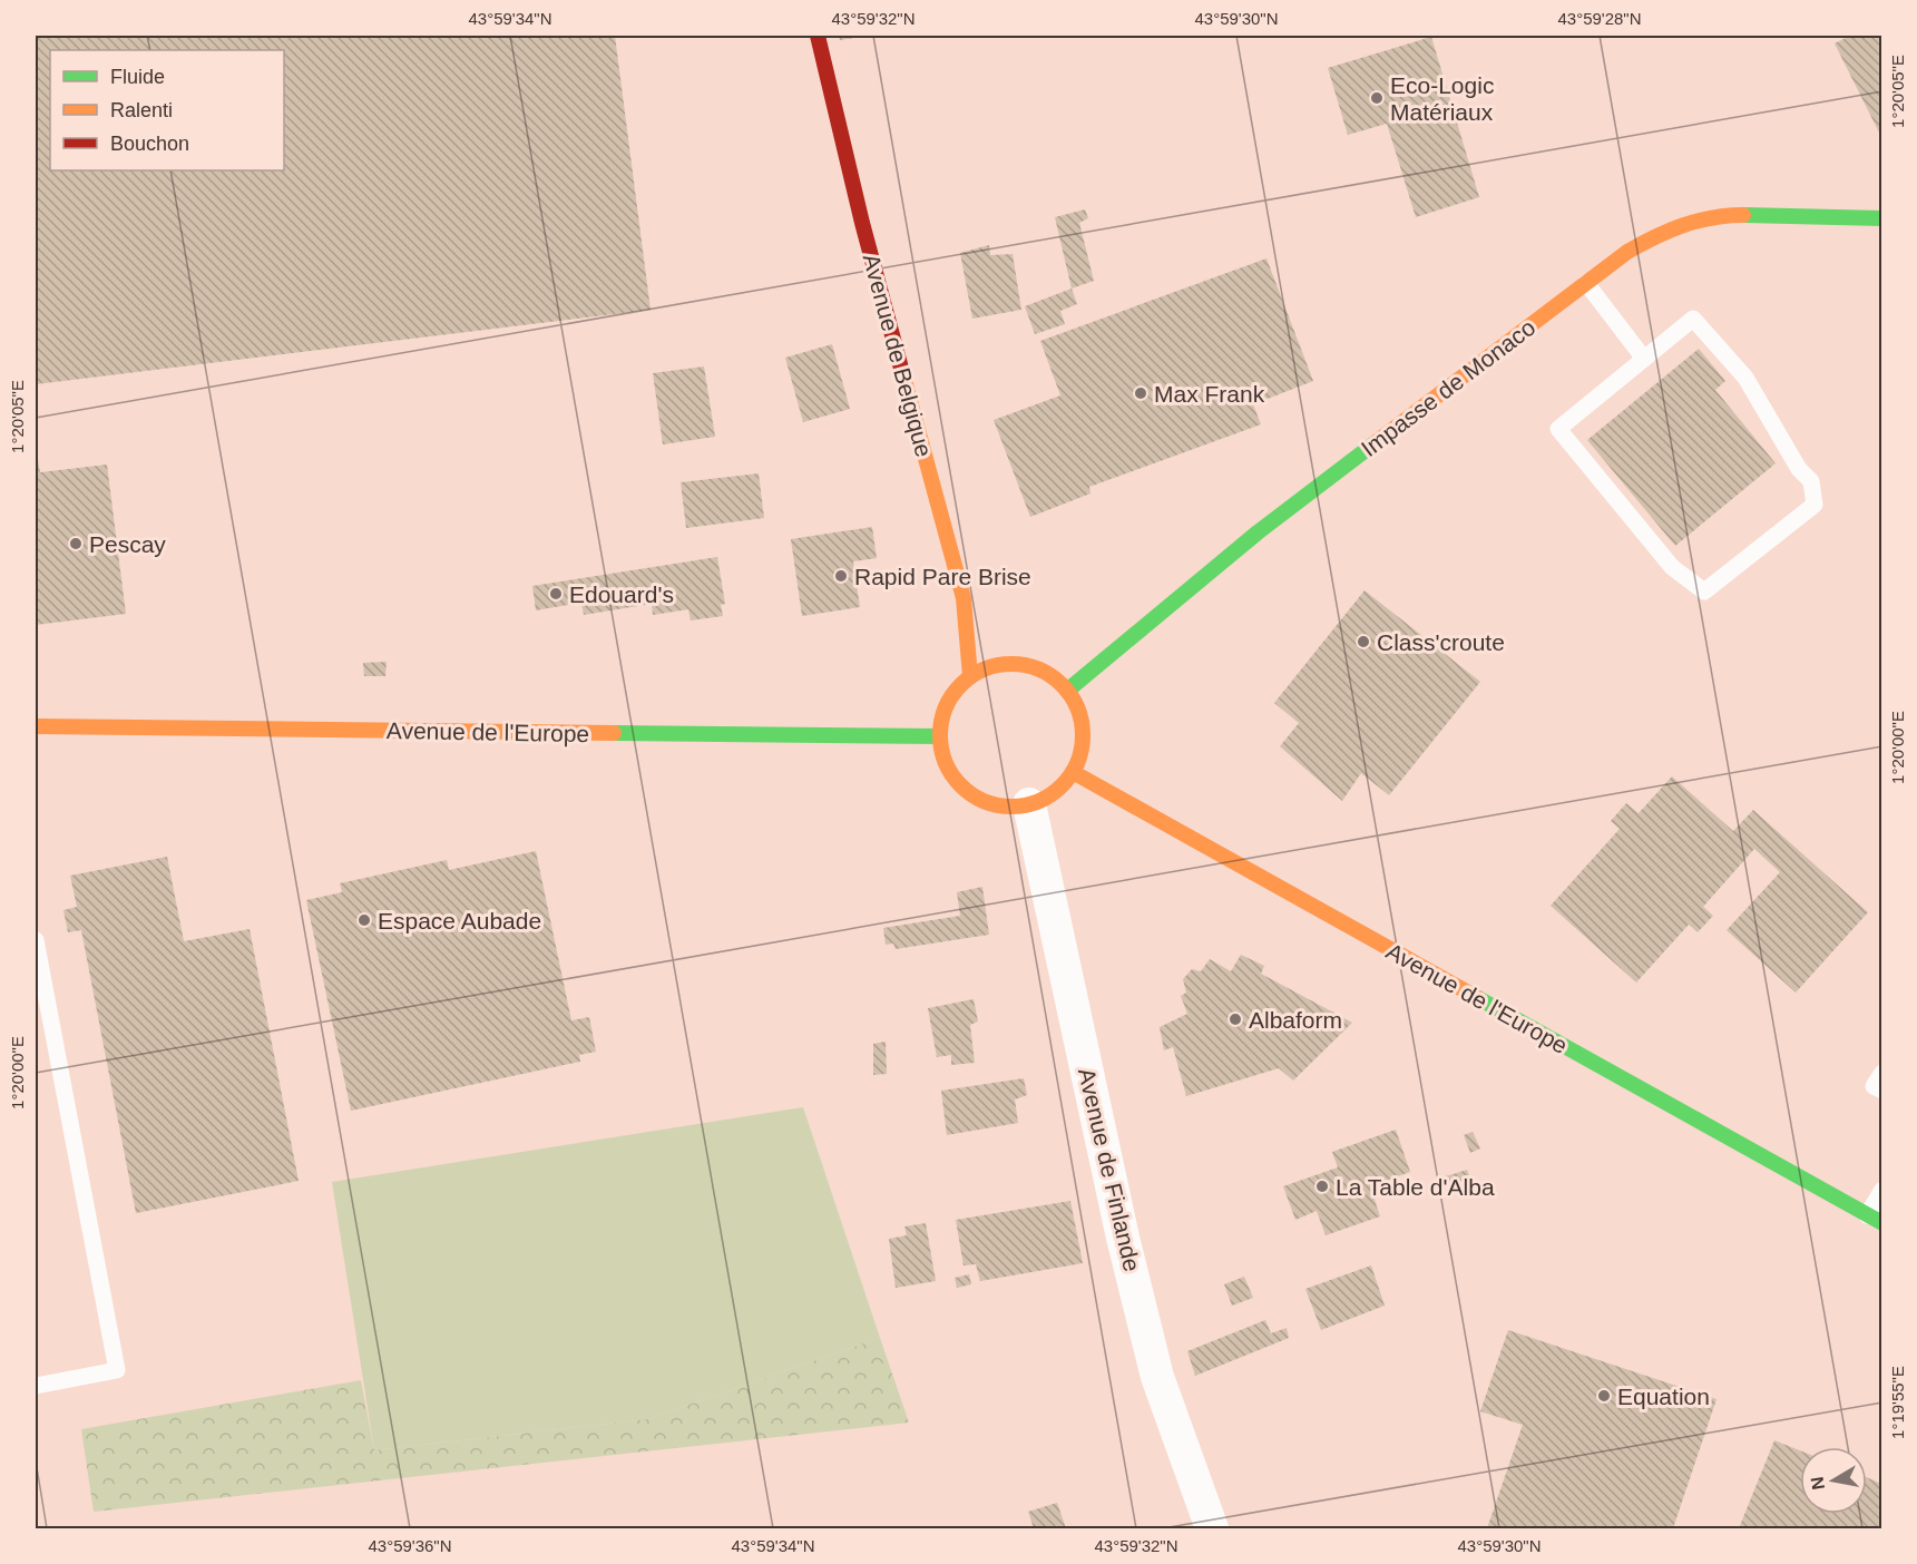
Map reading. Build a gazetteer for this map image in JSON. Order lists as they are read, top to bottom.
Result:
{
  "streets": {
    "street": [
      "Avenue de Belgique",
      "Impasse de Monaco",
      "Avenue de l'Europe",
      "Avenue de Finlande"
    ]
  },
  "crossings": [
    ["Avenue de Belgique", "Impasse de Monaco"],
    ["Avenue de Belgique", "Avenue de l'Europe"],
    ["Avenue de Belgique", "Avenue de Finlande"],
    ["Impasse de Monaco", "Avenue de l'Europe"],
    ["Impasse de Monaco", "Avenue de Finlande"],
    ["Avenue de l'Europe", "Avenue de Finlande"]
  ],
  "places": [
    "Eco-Logic Matériaux",
    "Max Frank",
    "Pescay",
    "Rapid Pare Brise",
    "Edouard's",
    "Class'croute",
    "Espace Aubade",
    "Albaform",
    "La Table d'Alba",
    "Equation"
  ],
  "legend": ["Fluide", "Ralenti", "Bouchon"],
  "north": "left",
  "coordinates": [
    "43°59'34\"N",
    "43°59'32\"N",
    "43°59'30\"N",
    "43°59'28\"N",
    "1°20'05\"E",
    "1°20'00\"E",
    "1°19'55\"E",
    "43°59'36\"N"
  ]
}
